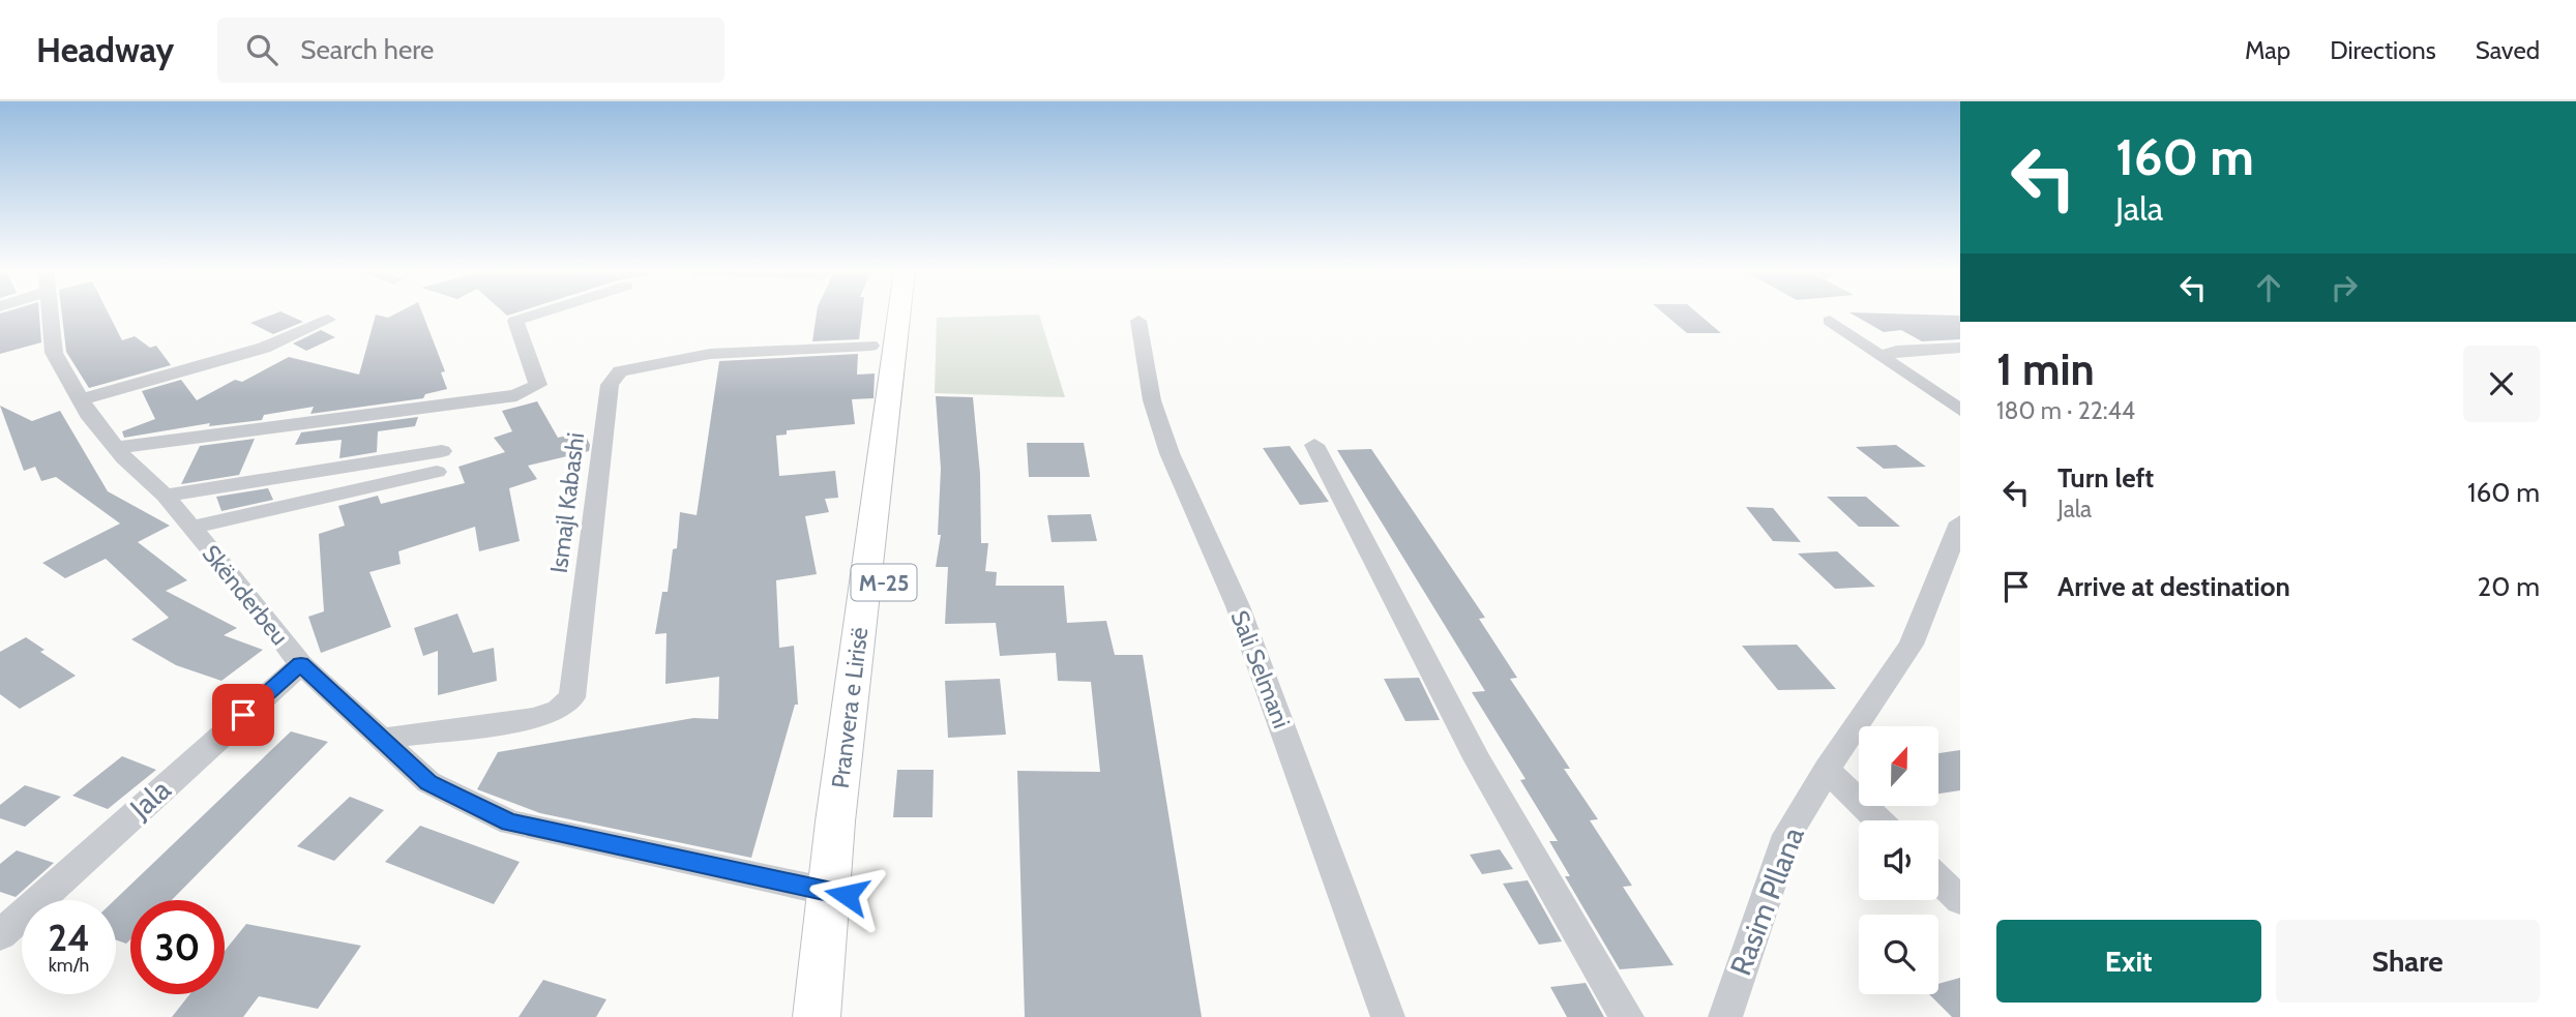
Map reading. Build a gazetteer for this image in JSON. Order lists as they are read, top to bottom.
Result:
{
  "streets": {
    "main road": ["M-25", "Pranvera e Lirisë"],
    "street": [
      "Ismajl Kabashi",
      "Skënderbeu",
      "Sali Selmani",
      "Jala",
      "Rasim Pllana"
    ]
  },
  "crossings": [
    ["Ismajl Kabashi", "Skënderbeu"],
    ["Skënderbeu", "Pranvera e Lirisë"],
    ["Skënderbeu", "Jala"]
  ],
  "north": "top",
  "page": {
    "header": "Headway",
    "search": "Search here",
    "nav": ["Map", "Directions", "Saved"],
    "turn": ["160 m", "Jala"],
    "heading": ["1 min", "180 m · 22:44"],
    "list": [
      {
        "name": "Turn left",
        "note": "Jala",
        "value": "160 m"
      },
      {
        "name": "Arrive at destination",
        "value": "20 m"
      }
    ],
    "speed": "24 km/h",
    "limit": "30",
    "buttons": ["Exit", "Share"]
  }
}
